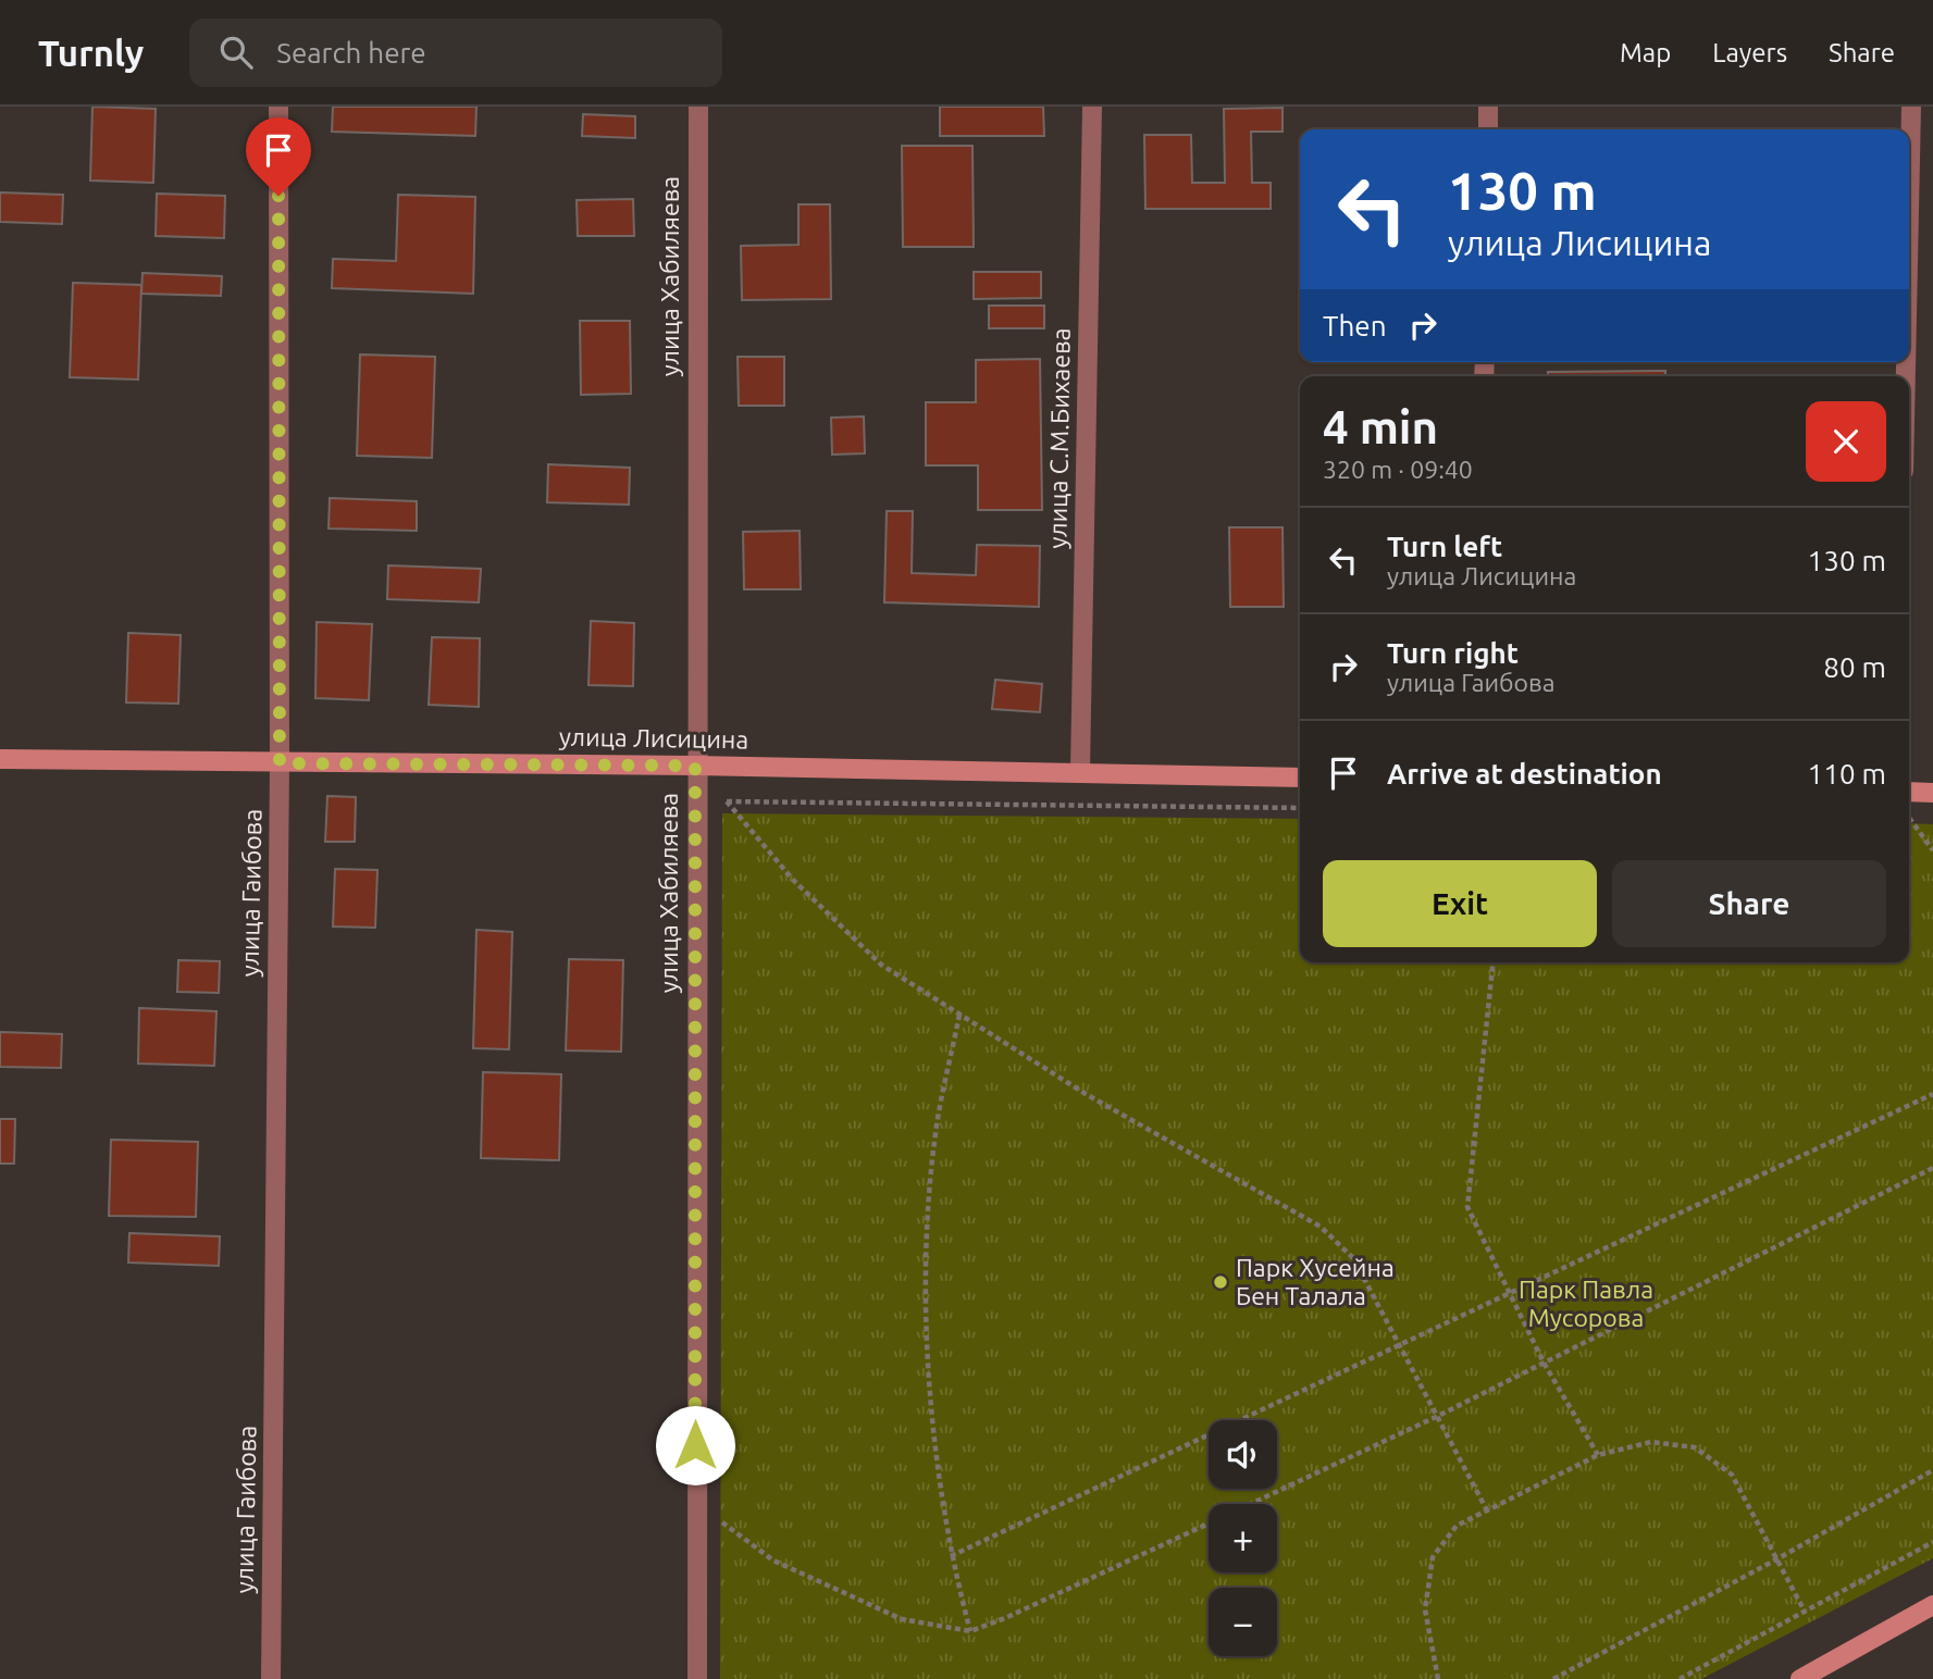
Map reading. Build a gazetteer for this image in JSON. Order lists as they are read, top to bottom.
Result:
{
  "streets": {
    "street": [
      "улица Хабиляева",
      "улица С.М.Бихаева",
      "улица Лисицина",
      "улица Гаибова"
    ]
  },
  "crossings": [
    ["улица Хабиляева", "улица Лисицина"],
    ["улица С.М.Бихаева", "улица Лисицина"],
    ["улица Лисицина", "улица Гаибова"]
  ],
  "parks": ["Парк Павла Мусорова"],
  "places": ["Парк Хусейна Бен Талала"],
  "page": {
    "header": "Turnly",
    "search": "Search here",
    "nav": ["Map", "Layers", "Share"],
    "turn": ["130 m", "улица Лисицина"],
    "then": "Then",
    "heading": ["4 min", "320 m · 09:40"],
    "list": [
      {
        "name": "Turn left",
        "note": "улица Лисицина",
        "value": "130 m"
      },
      {
        "name": "Turn right",
        "note": "улица Гаибова",
        "value": "80 m"
      },
      {
        "name": "Arrive at destination",
        "value": "110 m"
      }
    ],
    "buttons": ["Exit", "Share"],
    "map_buttons": ["+", "−"]
  }
}
